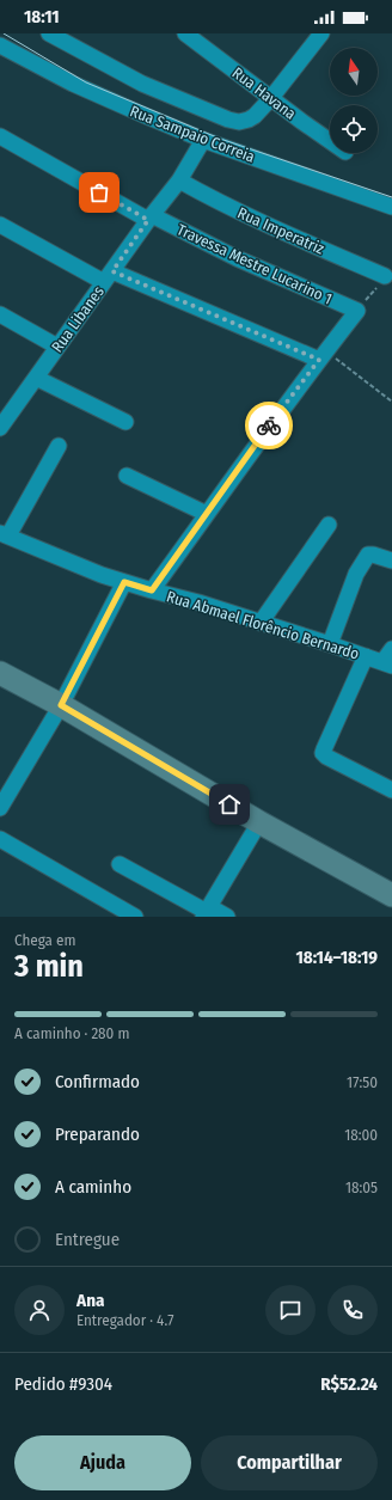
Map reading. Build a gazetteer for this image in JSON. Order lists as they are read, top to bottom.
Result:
{
  "streets": {
    "street": [
      "Rua Havana",
      "Rua Sampaio Correia",
      "Rua Imperatriz",
      "Travessa Mestre Lucarino 1",
      "Rua Libanes",
      "Rua Abmael Florêncio Bernardo"
    ]
  },
  "crossings": [
    ["Rua Havana", "Rua Sampaio Correia"],
    ["Rua Sampaio Correia", "Rua Libanes"],
    ["Rua Imperatriz", "Rua Libanes"],
    ["Travessa Mestre Lucarino 1", "Rua Libanes"]
  ],
  "north": "top",
  "page": {
    "status": "18:11",
    "heading": ["3 min", "Chega em", "18:14–18:19"],
    "panel": [
      "Ana",
      "Entregador · 4.7",
      "Pedido #9304",
      "R$52.24"
    ],
    "bar": "A caminho · 280 m",
    "list": [
      ["Confirmado", "17:50"],
      ["Preparando", "18:00"],
      ["A caminho", "18:05"],
      "Entregue"
    ],
    "buttons": ["Ajuda", "Compartilhar"]
  }
}
